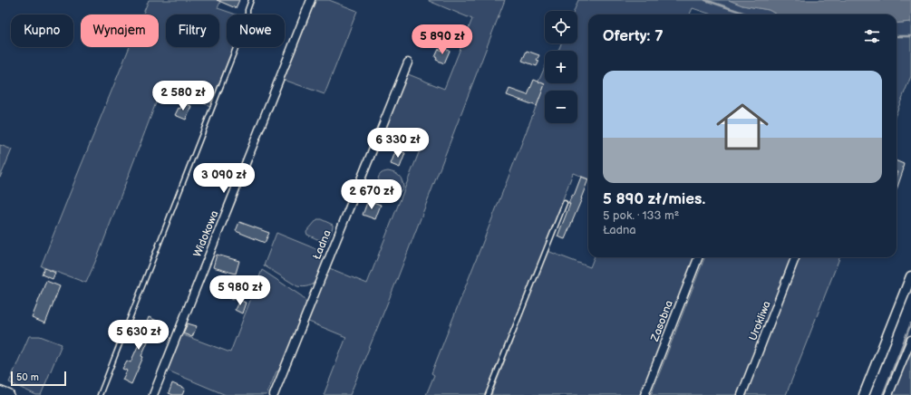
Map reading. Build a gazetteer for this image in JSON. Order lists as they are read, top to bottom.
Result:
{
  "streets": {
    "street": [
      "Widokowa",
      "Ładna",
      "Zasobna",
      "Urokliwa"
    ]
  },
  "scale_bar": "50 m",
  "page": {
    "map_buttons": ["+", "−"],
    "chip": [
      "Kupno",
      "Wynajem",
      "Filtry",
      "Nowe"
    ],
    "heading": "Oferty: 7",
    "price": [
      "5 890 zł",
      "2 580 zł",
      "6 330 zł",
      "3 090 zł",
      "2 670 zł",
      "5 980 zł",
      "5 630 zł"
    ],
    "list": [
      {
        "name": "5 890 zł/mies.",
        "note": "5 pok. · 133 m² · Ładna"
      }
    ],
    "scale": "50 m"
  }
}
